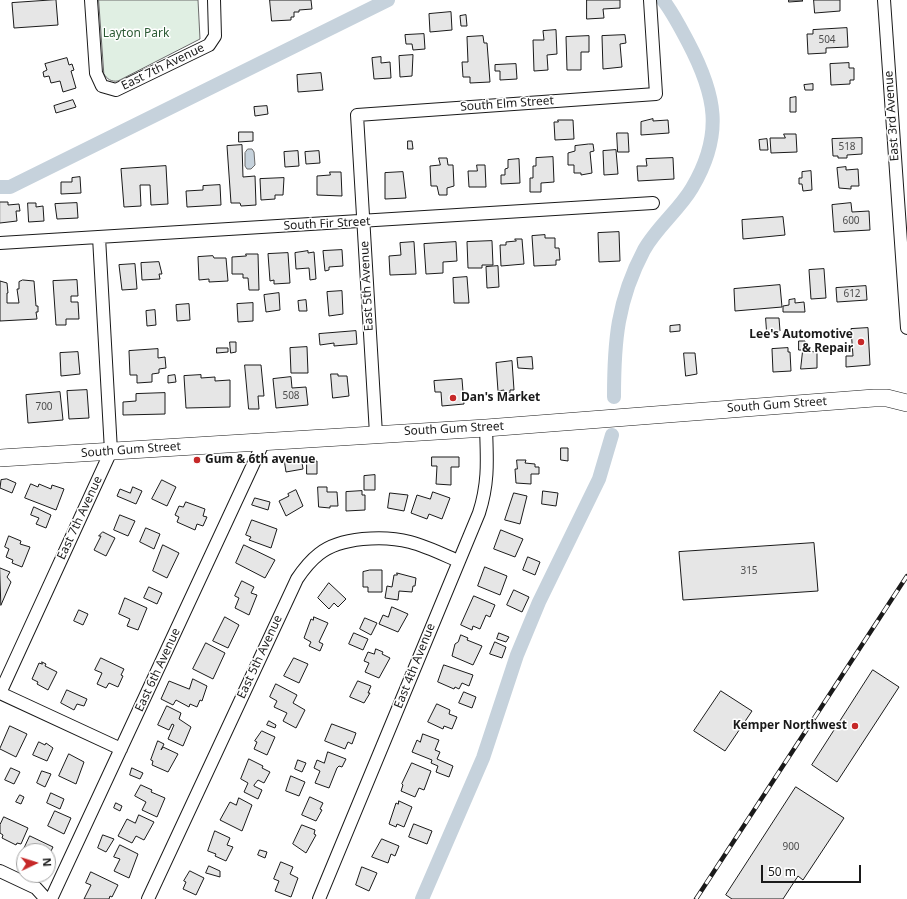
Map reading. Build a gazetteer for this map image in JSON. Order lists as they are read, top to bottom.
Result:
{
  "streets": {
    "main road": ["South Gum Street"],
    "street": [
      "East 7th Avenue",
      "South Elm Street",
      "East 3rd Avenue",
      "South Fir Street",
      "East 5th Avenue",
      "East 4th Avenue",
      "East 6th Avenue"
    ]
  },
  "crossings": [
    ["East 7th Avenue", "South Fir Street"],
    ["East 7th Avenue", "South Gum Street"],
    ["South Elm Street", "East 5th Avenue"],
    ["South Fir Street", "East 5th Avenue"],
    ["East 5th Avenue", "South Gum Street"],
    ["East 5th Avenue", "East 4th Avenue"],
    ["South Gum Street", "East 4th Avenue"],
    ["South Gum Street", "East 6th Avenue"]
  ],
  "parks": ["Layton Park"],
  "places": [
    "Lee's Automotive & Repair",
    "Dan's Market",
    "Gum & 6th avenue",
    "Kemper Northwest"
  ],
  "house_numbers": [
    "504",
    "518",
    "600",
    "612",
    "508",
    "700",
    "315",
    "900"
  ],
  "scale_bar": "50 m",
  "north": "right"
}
